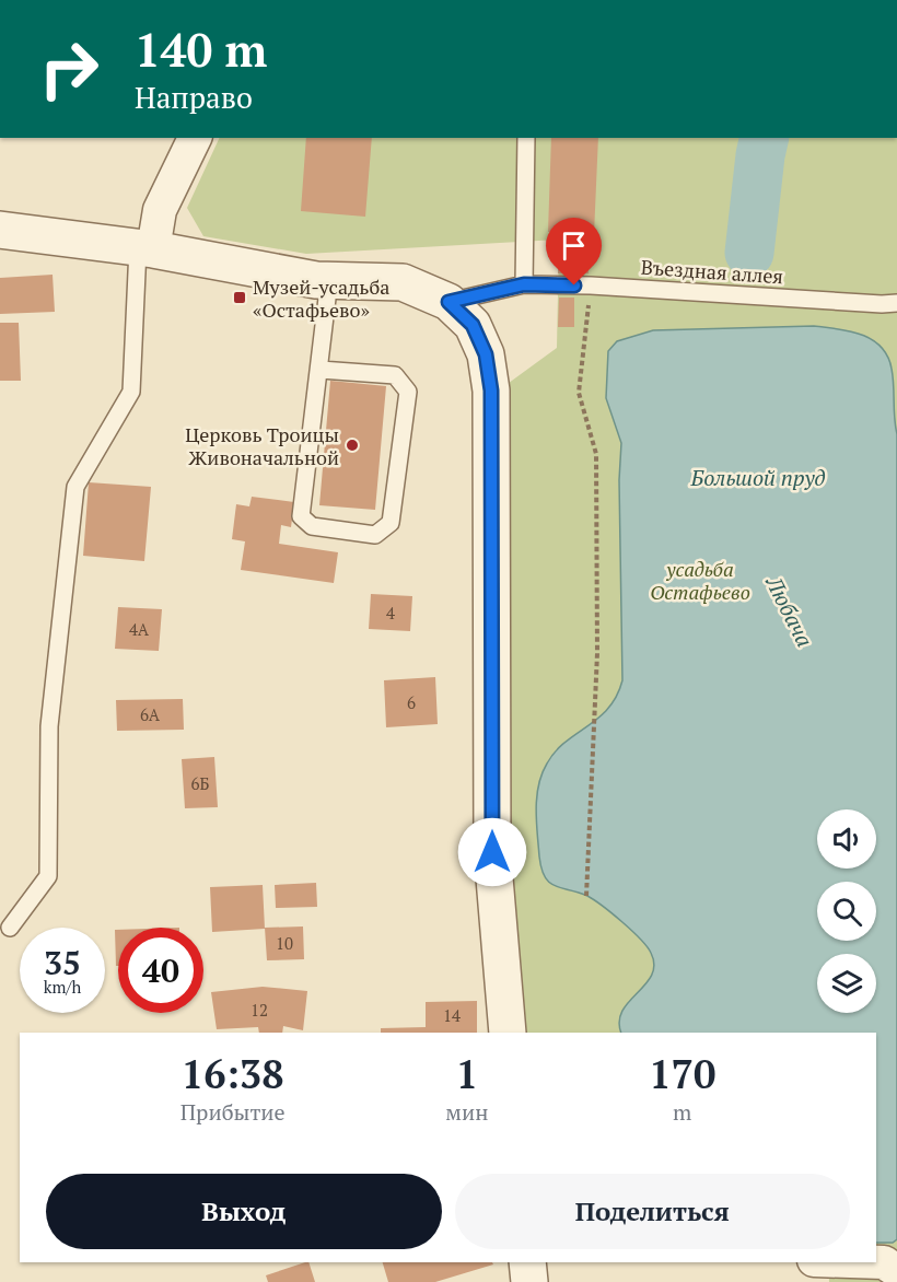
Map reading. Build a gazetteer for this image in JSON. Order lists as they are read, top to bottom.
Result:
{
  "streets": {
    "lane": ["Въездная аллея"]
  },
  "water": ["Большой пруд", "Любача"],
  "parks": ["усадьба Остафьево"],
  "places": {
    "transit": ["Музей-усадьба «Остафьево»"],
    "other": ["Церковь Троицы Живоначальной"]
  },
  "house_numbers": [
    "4",
    "4А",
    "6",
    "6А",
    "6Б",
    "10",
    "12",
    "14"
  ],
  "page": {
    "turn": ["140 m", "Направо"],
    "speed": "35 km/h",
    "limit": "40",
    "eta": [
      "16:38",
      "Прибытие",
      "1",
      "мин",
      "170",
      "m"
    ],
    "buttons": ["Выход", "Поделиться"]
  }
}
